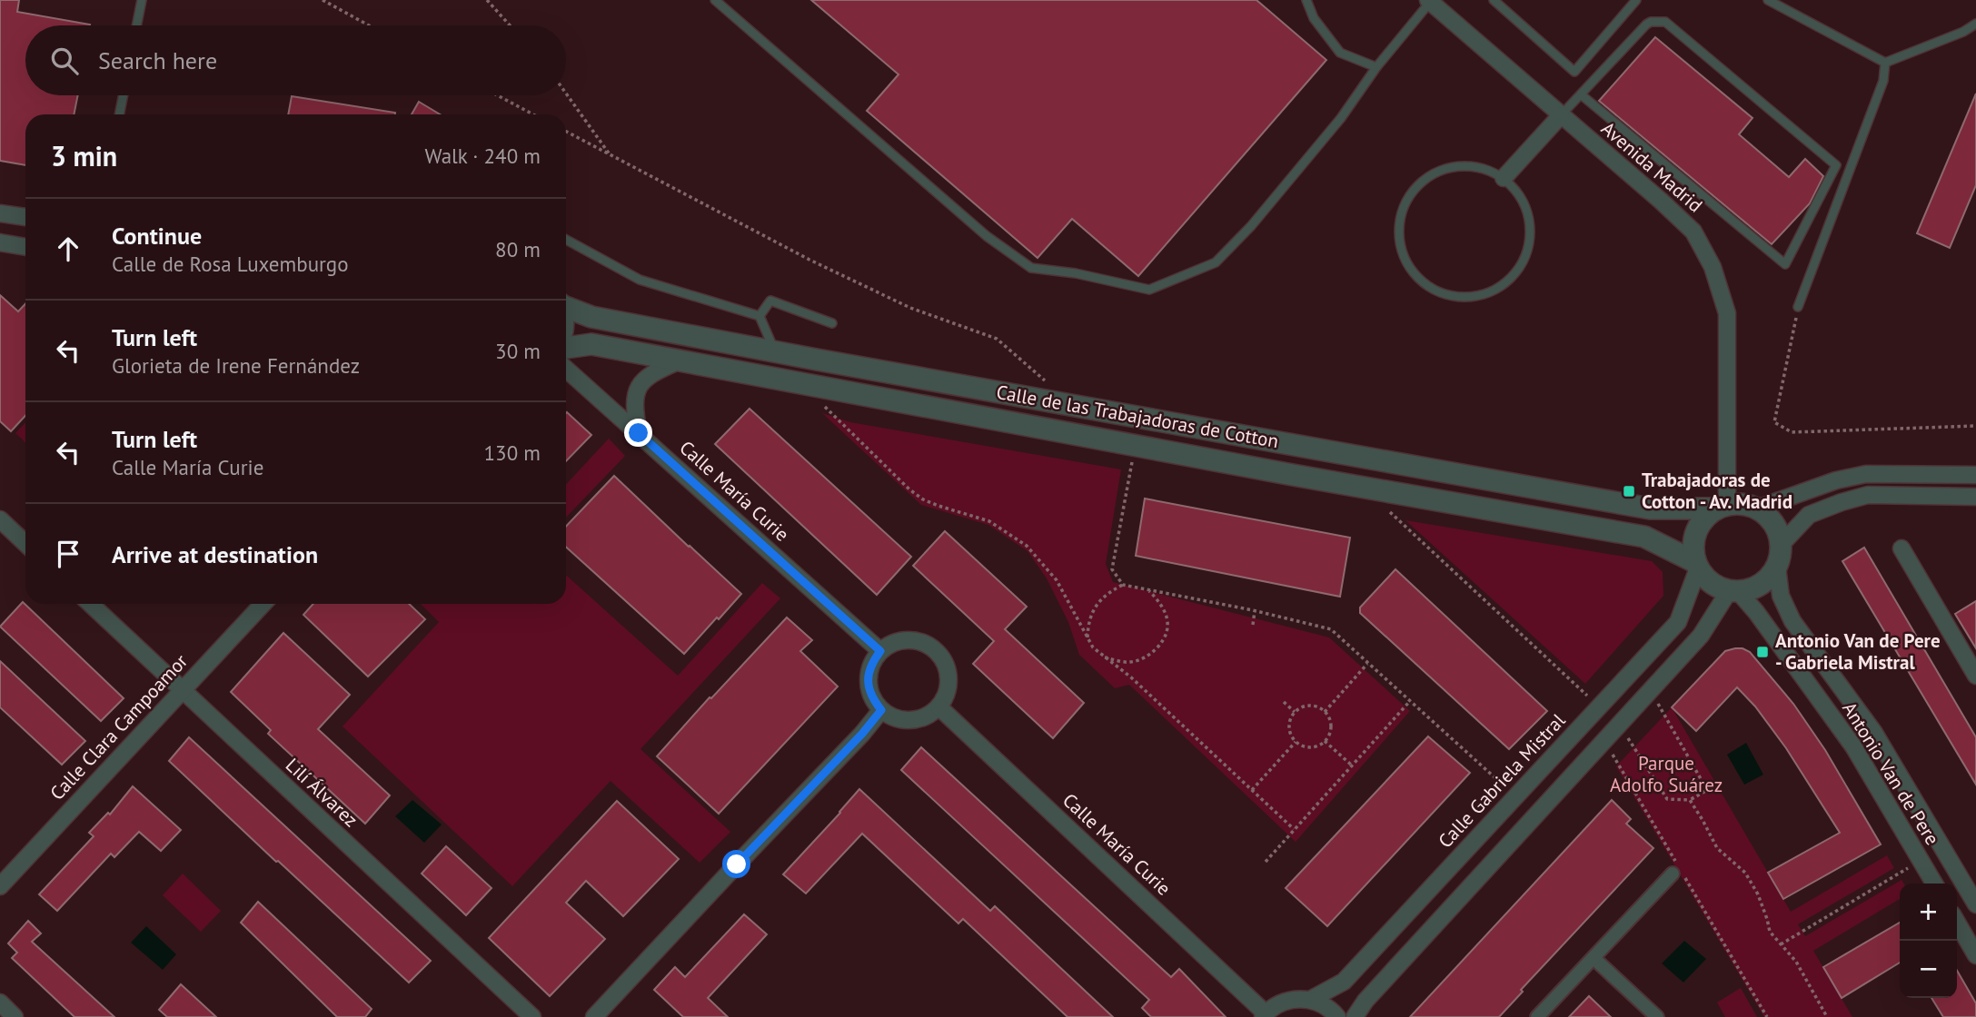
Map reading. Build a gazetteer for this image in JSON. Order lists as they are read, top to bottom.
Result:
{
  "streets": {
    "street": [
      "Avenida Madrid",
      "Calle de las Trabajadoras de Cotton",
      "Calle María Curie",
      "Calle Clara Campoamor",
      "Antonio Van de Pere",
      "Calle Gabriela Mistral",
      "Lilí Álvarez"
    ]
  },
  "crossings": [
    ["Avenida Madrid", "Calle de las Trabajadoras de Cotton"],
    ["Avenida Madrid", "Antonio Van de Pere"],
    ["Avenida Madrid", "Calle Gabriela Mistral"],
    ["Calle de las Trabajadoras de Cotton", "Antonio Van de Pere"],
    ["Calle de las Trabajadoras de Cotton", "Calle Gabriela Mistral"],
    ["Calle Clara Campoamor", "Lilí Álvarez"],
    ["Antonio Van de Pere", "Calle Gabriela Mistral"]
  ],
  "parks": ["Parque Adolfo Suárez"],
  "places": {
    "transit": ["Trabajadoras de Cotton - Av. Madrid", "Antonio Van de Pere - Gabriela Mistral"]
  },
  "page": {
    "search": "Search here",
    "heading": ["3 min", "Walk · 240 m"],
    "list": [
      ["Continue", "Calle de Rosa Luxemburgo", "80 m"],
      ["Turn left", "Glorieta de Irene Fernández", "30 m"],
      ["Turn left", "Calle María Curie", "130 m"],
      "Arrive at destination"
    ],
    "map_buttons": ["+", "−"]
  }
}
